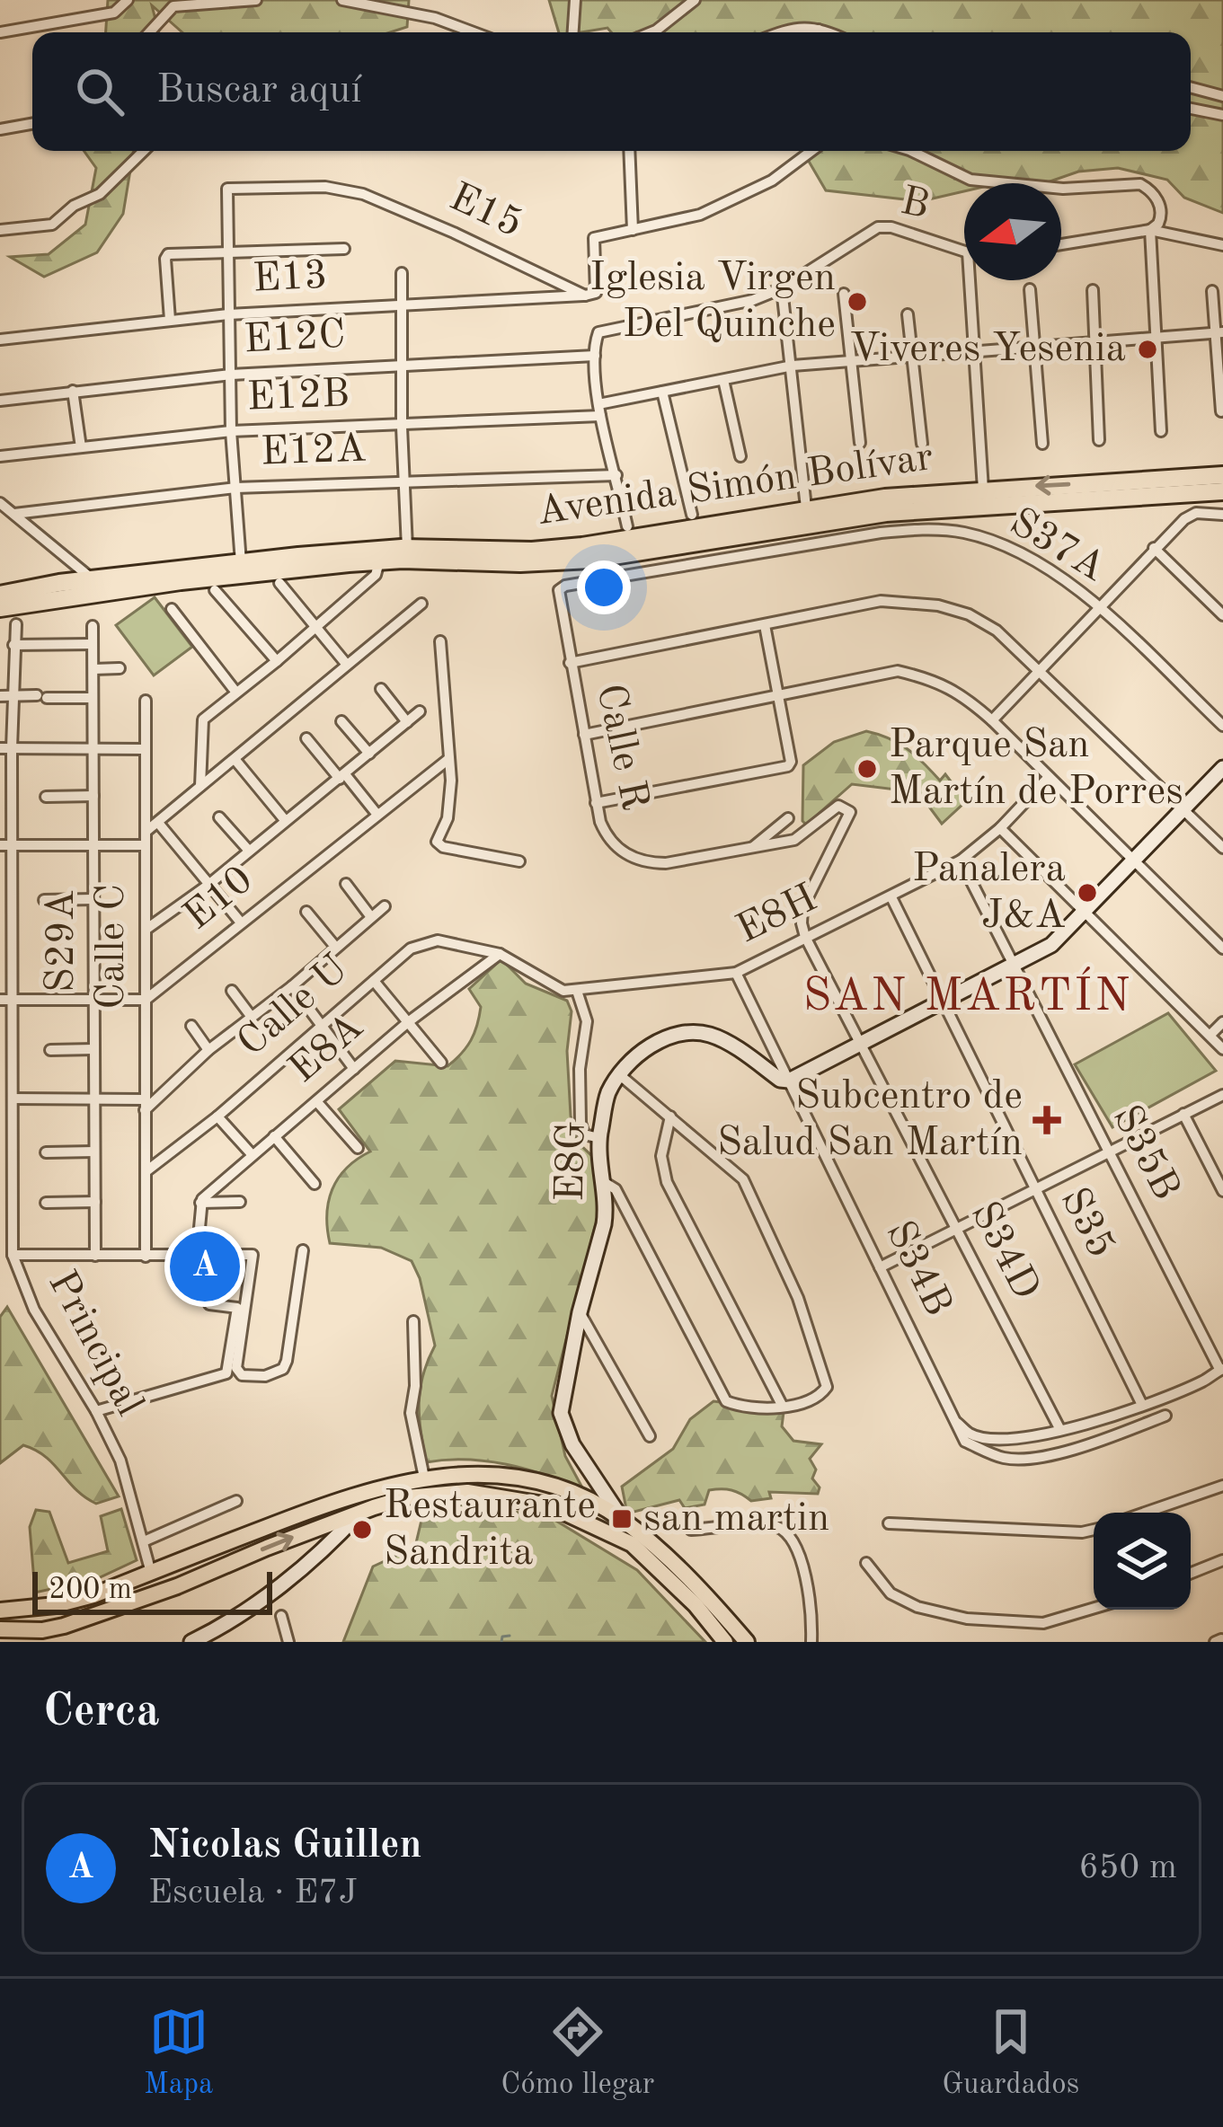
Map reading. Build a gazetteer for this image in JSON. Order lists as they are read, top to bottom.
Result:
{
  "streets": {
    "highway": ["Avenida Simón Bolívar"],
    "street": [
      "B",
      "E15",
      "E13",
      "E12C",
      "E12B",
      "E12A",
      "S37A",
      "Calle R",
      "E10",
      "E8H",
      "S29A",
      "Calle C",
      "Calle U",
      "E8A",
      "S35B",
      "E8G",
      "S35",
      "S34D",
      "S34B",
      "Principal"
    ]
  },
  "crossings": [
    ["B", "E12C"],
    ["E15", "E13"],
    ["S37A", "Calle R"],
    ["Calle R", "E8H"],
    ["Calle R", "S34D"],
    ["E10", "Calle C"],
    ["E8H", "Calle U"],
    ["E8H", "E8A"],
    ["E8H", "S35B"],
    ["E8H", "S35"],
    ["E8H", "S34D"],
    ["E8H", "S34B"],
    ["Calle C", "Calle U"],
    ["Calle U", "E8A"],
    ["E8G", "S34B"]
  ],
  "districts": ["SAN MARTÍN"],
  "places": {
    "other": [
      "Iglesia Virgen Del Quinche",
      "Viveres Yesenia",
      "Parque San Martín de Porres",
      "Panalera J&A",
      "Restaurante Sandrita"
    ],
    "health": ["Subcentro de Salud San Martín"],
    "transit": ["san martin"]
  },
  "scale_bar": "200 m",
  "north": "left",
  "page": {
    "search": "Buscar aquí",
    "pins": "A",
    "scale": "200 m",
    "heading": "Cerca",
    "list": [
      {
        "mark": "A",
        "name": "Nicolas Guillen",
        "note": "Escuela · E7J",
        "value": "650 m"
      }
    ],
    "nav": ["Mapa", "Cómo llegar", "Guardados"]
  }
}
